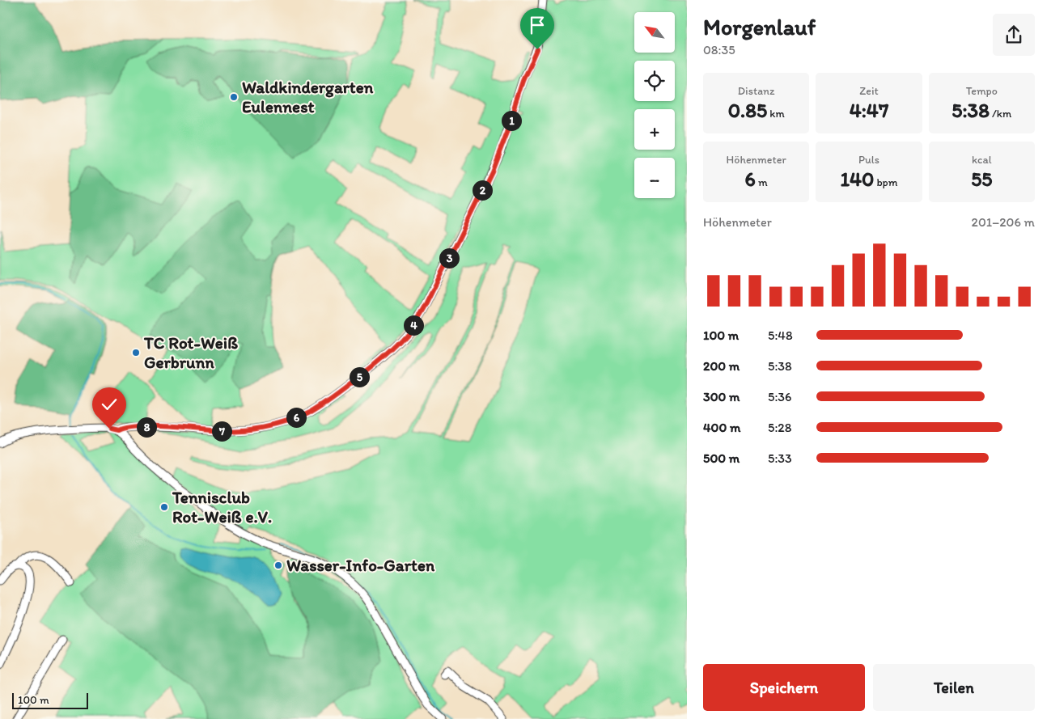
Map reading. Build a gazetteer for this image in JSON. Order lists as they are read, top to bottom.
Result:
{
  "places": [
    "Waldkindergarten Eulennest",
    "TC Rot-Weiß Gerbrunn",
    "Tennisclub Rot-Weiß e.V.",
    "Wasser-Info-Garten"
  ],
  "scale_bar": "100 m",
  "north": "top left",
  "page": {
    "heading": ["Morgenlauf", "08:35"],
    "map_buttons": ["+", "−"],
    "stats": [
      ["Distanz", "0.85 km"],
      ["Zeit", "4:47"],
      ["Tempo", "5:38 /km"],
      ["Höhenmeter", "6 m"],
      ["Puls", "140 bpm"],
      ["kcal", "55"]
    ],
    "pins": [
      "1",
      "2",
      "3",
      "4",
      "5",
      "6",
      "8",
      "7"
    ],
    "chart": ["Höhenmeter", "201–206 m"],
    "list": [
      {
        "name": "100 m",
        "note": "5:48"
      },
      {
        "name": "200 m",
        "note": "5:38"
      },
      {
        "name": "300 m",
        "note": "5:36"
      },
      {
        "name": "400 m",
        "note": "5:28"
      },
      {
        "name": "500 m",
        "note": "5:33"
      }
    ],
    "buttons": ["Speichern", "Teilen"],
    "scale": "100 m"
  }
}
